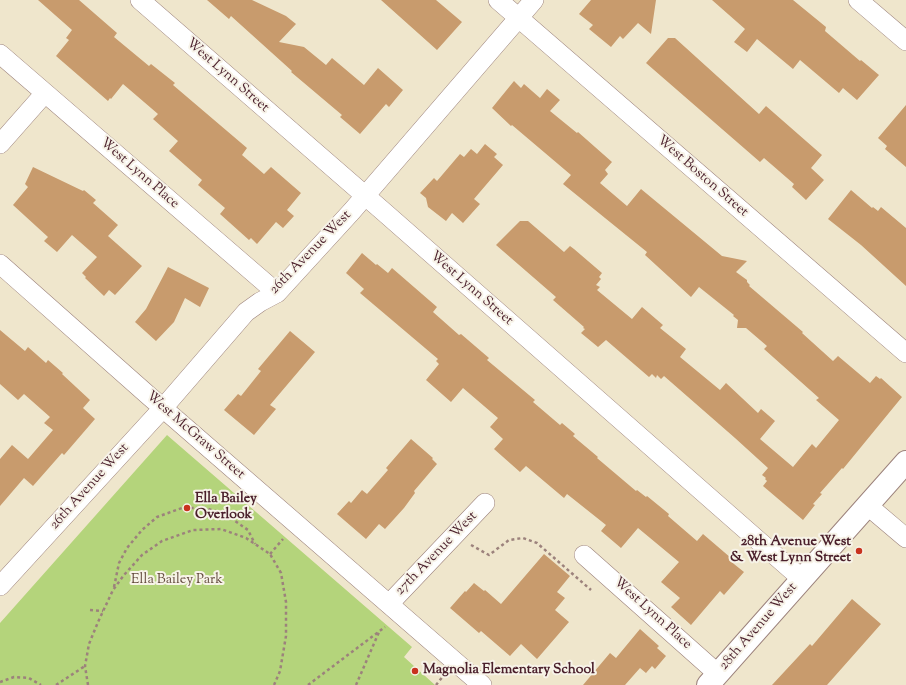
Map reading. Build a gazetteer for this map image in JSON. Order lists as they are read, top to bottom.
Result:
{
  "streets": {
    "street": [
      "West Lynn Street",
      "West Lynn Place",
      "West Boston Street",
      "26th Avenue West",
      "West McGraw Street",
      "27th Avenue West",
      "28th Avenue West"
    ]
  },
  "crossings": [
    ["West Lynn Street", "26th Avenue West"],
    ["West Lynn Street", "28th Avenue West"],
    ["West Lynn Place", "26th Avenue West"],
    ["West Lynn Place", "28th Avenue West"],
    ["West Boston Street", "26th Avenue West"],
    ["26th Avenue West", "West McGraw Street"],
    ["West McGraw Street", "27th Avenue West"]
  ],
  "parks": ["Ella Bailey Park"],
  "places": ["Ella Bailey Overlook", "28th Avenue West & West Lynn Street", "Magnolia Elementary School"]
}
